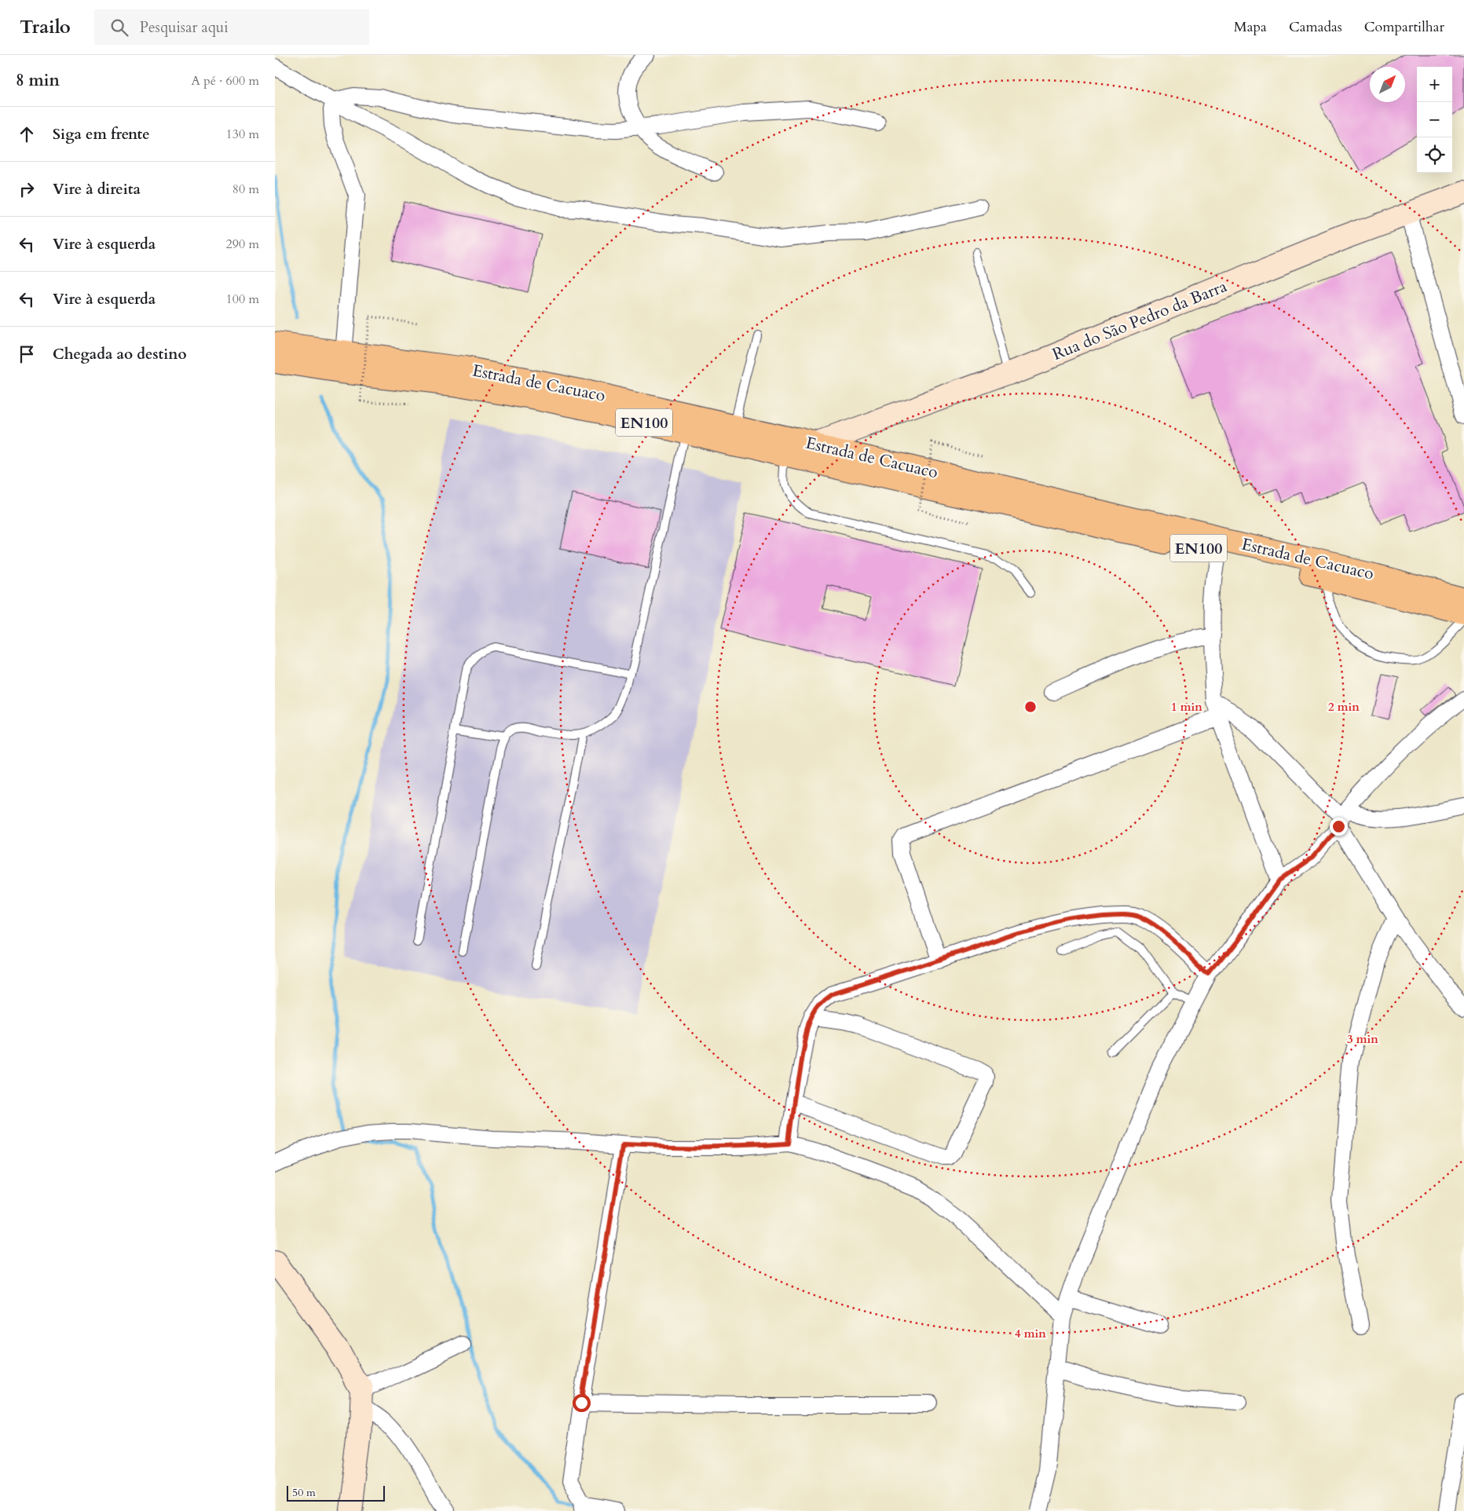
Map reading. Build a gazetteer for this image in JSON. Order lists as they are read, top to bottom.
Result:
{
  "streets": {
    "main road": ["Estrada de Cacuaco", "EN100"],
    "street": ["Rua do São Pedro da Barra"]
  },
  "crossings": [
    ["Rua do São Pedro da Barra", "Estrada de Cacuaco"]
  ],
  "scale_bar": "50 m",
  "north": "top right",
  "page": {
    "header": "Trailo",
    "search": "Pesquisar aqui",
    "nav": ["Mapa", "Camadas", "Compartilhar"],
    "heading": ["8 min", "A pé · 600 m"],
    "map_buttons": ["+", "−"],
    "list": [
      ["Siga em frente", "130 m"],
      ["Vire à direita", "80 m"],
      ["Vire à esquerda", "290 m"],
      ["Vire à esquerda", "100 m"],
      "Chegada ao destino"
    ],
    "scale": "50 m"
  },
  "rings": [
    "1 min",
    "2 min",
    "3 min",
    "4 min"
  ]
}
